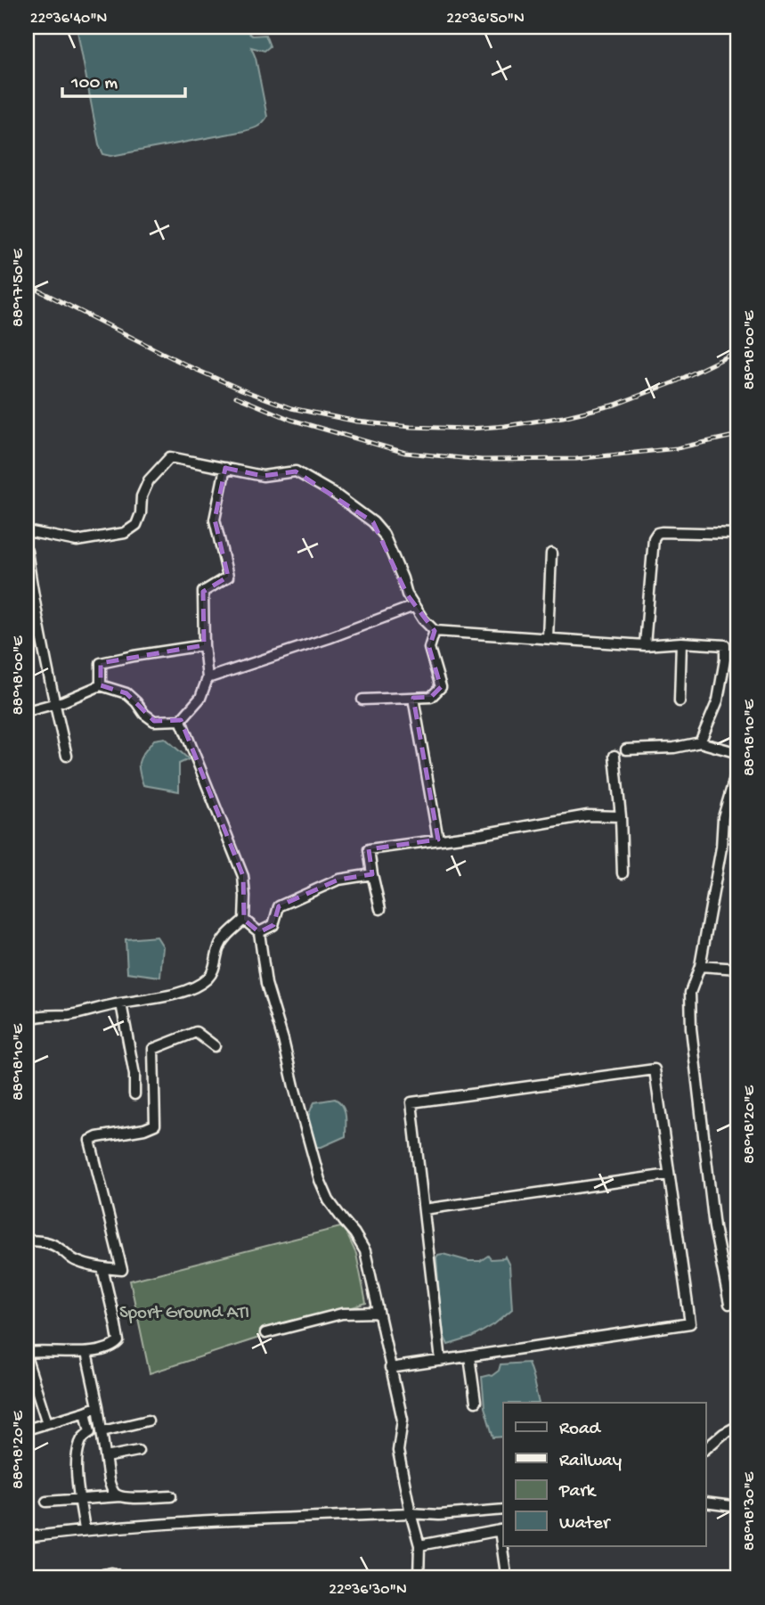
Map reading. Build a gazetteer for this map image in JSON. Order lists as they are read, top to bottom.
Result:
{
  "parks": ["Sport Ground ATI"],
  "legend": [
    "Road",
    "Railway",
    "Park",
    "Water"
  ],
  "scale_bar": "100 m",
  "coordinates": [
    "22°36'40\"N",
    "22°36'50\"N",
    "88°17'50\"E",
    "88°18'00\"E",
    "88°18'10\"E",
    "88°18'20\"E",
    "88°18'30\"E",
    "22°36'30\"N"
  ]
}
